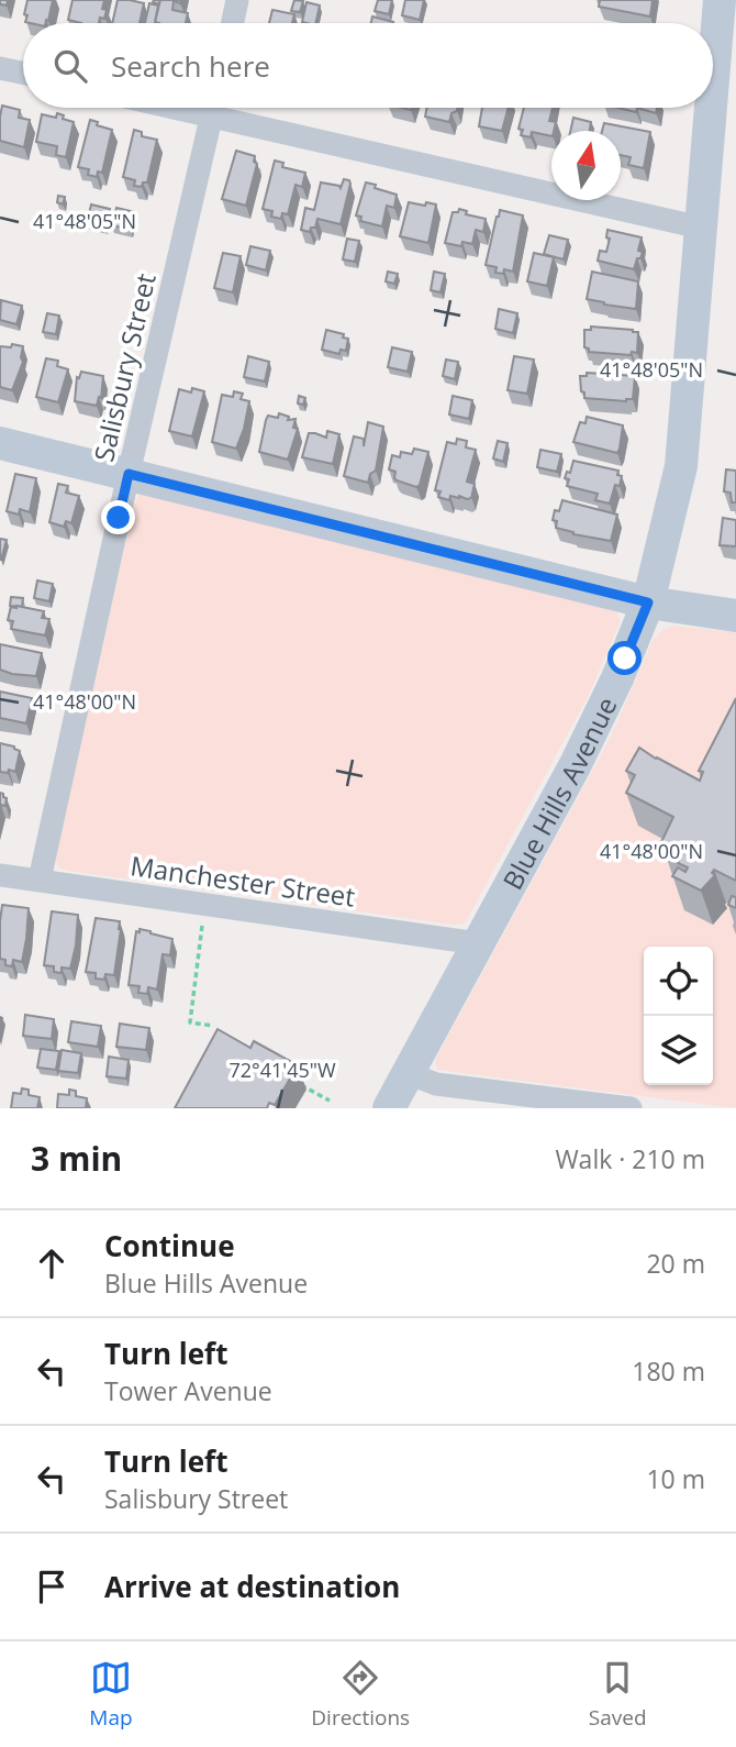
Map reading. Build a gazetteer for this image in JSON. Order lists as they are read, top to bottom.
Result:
{
  "streets": {
    "main road": ["Blue Hills Avenue"],
    "street": ["Salisbury Street", "Manchester Street"]
  },
  "crossings": [
    ["Salisbury Street", "Manchester Street"],
    ["Blue Hills Avenue", "Manchester Street"]
  ],
  "north": "top",
  "page": {
    "search": "Search here",
    "heading": ["3 min", "Walk · 210 m"],
    "list": [
      ["Continue", "Blue Hills Avenue", "20 m"],
      ["Turn left", "Tower Avenue", "180 m"],
      ["Turn left", "Salisbury Street", "10 m"],
      "Arrive at destination"
    ],
    "nav": ["Map", "Directions", "Saved"]
  },
  "coordinates": ["41°48'05\"N", "41°48'00\"N", "72°41'45\"W"]
}
